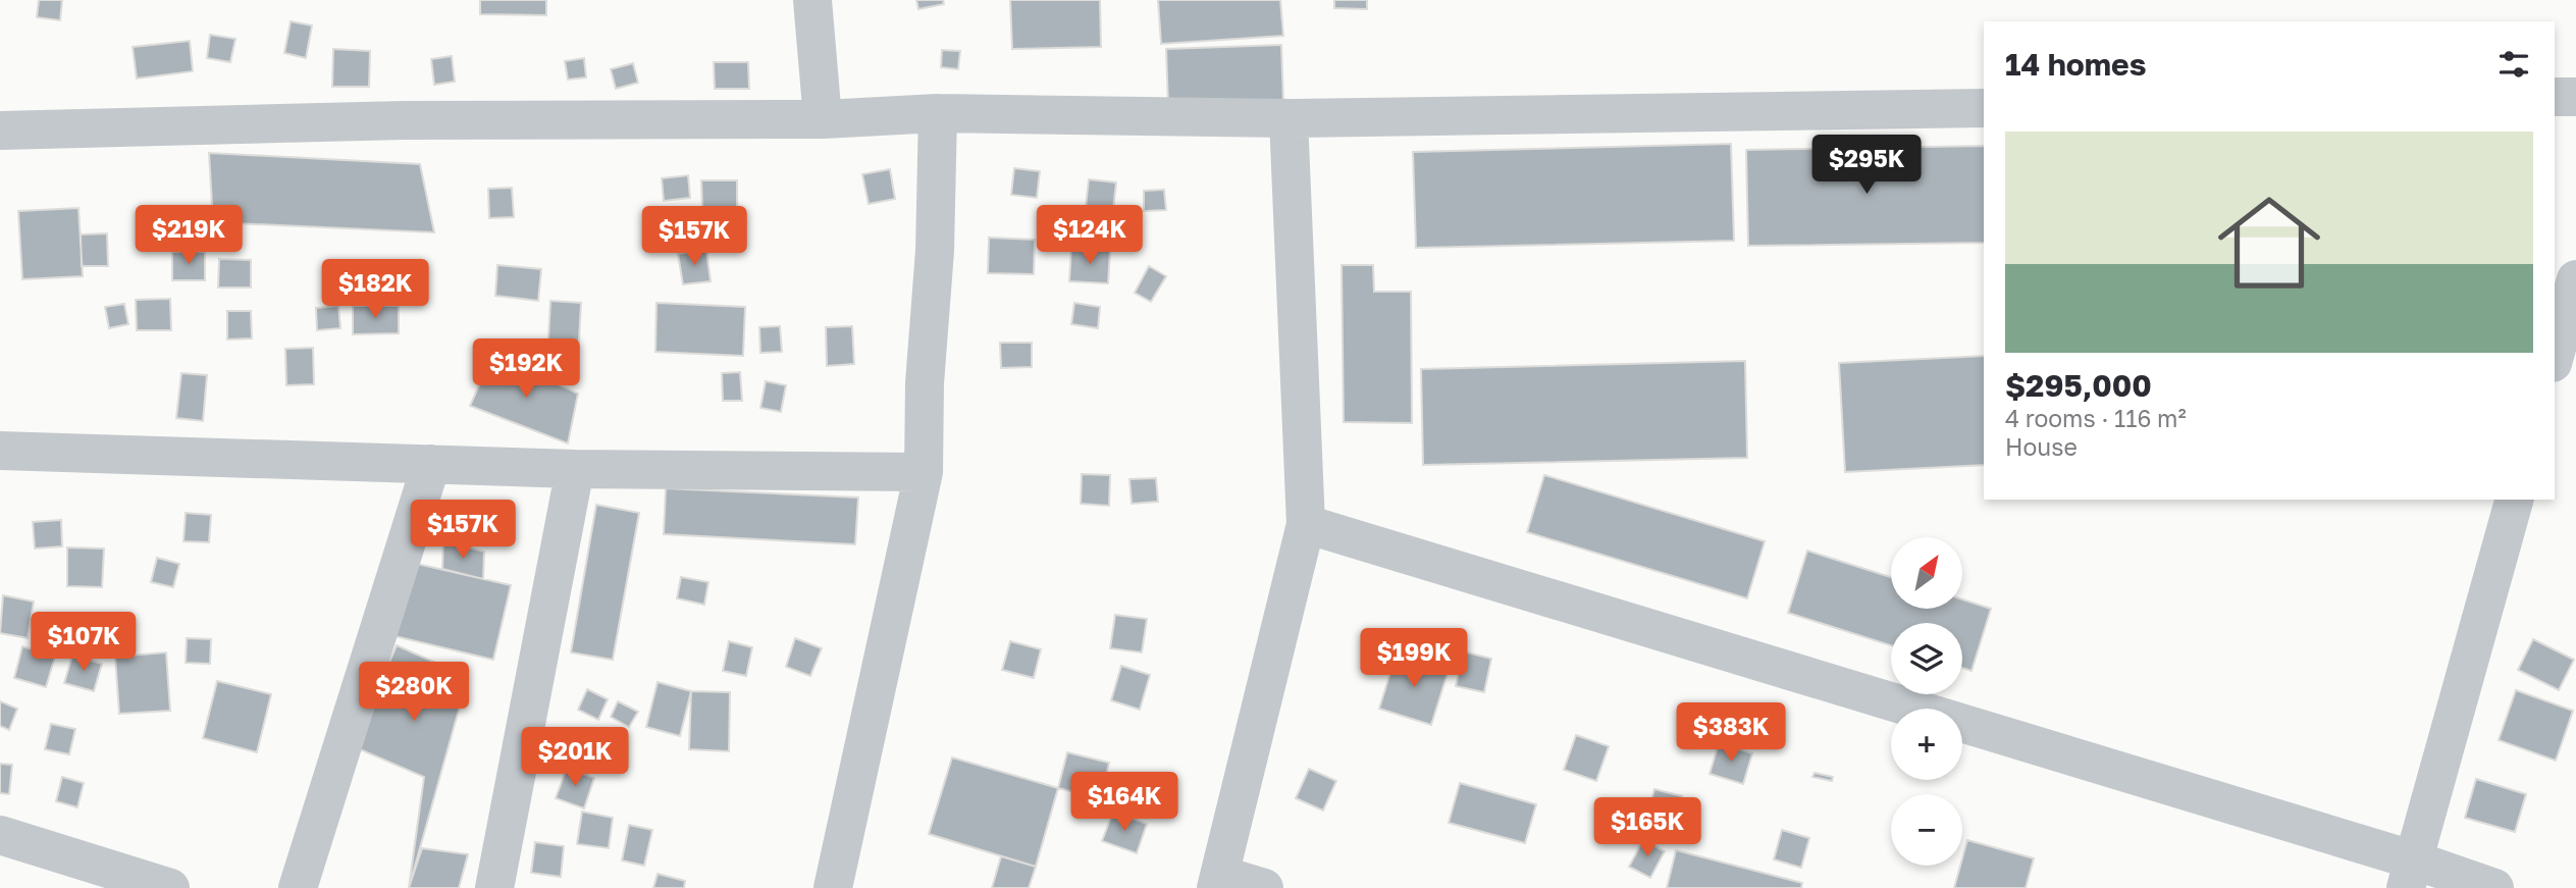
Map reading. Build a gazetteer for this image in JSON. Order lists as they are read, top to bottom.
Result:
{
  "north": "top right",
  "page": {
    "heading": "14 homes",
    "list": [
      {
        "name": "$295,000",
        "note": "4 rooms · 116 m² · House"
      }
    ],
    "price": [
      "$295K",
      "$219K",
      "$124K",
      "$157K",
      "$182K",
      "$192K",
      "$157K",
      "$107K",
      "$199K",
      "$280K",
      "$383K",
      "$201K",
      "$164K",
      "$165K"
    ],
    "map_buttons": ["+", "−"]
  }
}
